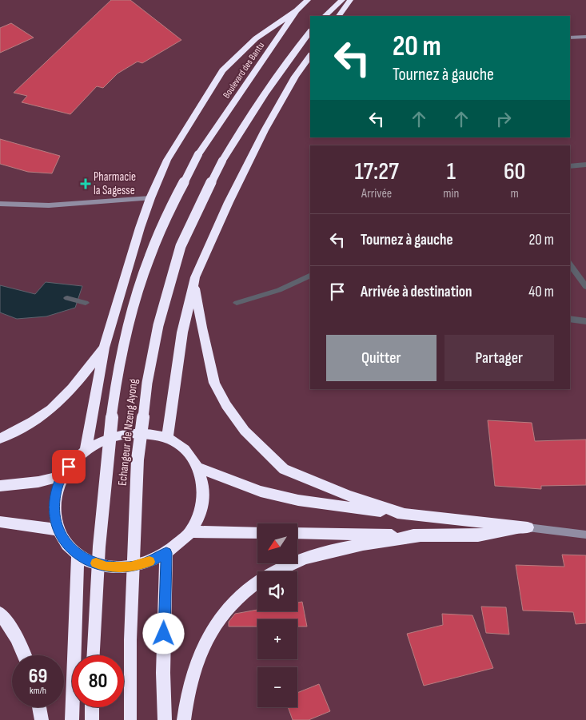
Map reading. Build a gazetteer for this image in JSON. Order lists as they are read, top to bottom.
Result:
{
  "streets": {
    "highway": ["Boulevard des Bantu", "Echangeur de Nzeng Ayong"]
  },
  "crossings": [
    ["Boulevard des Bantu", "Echangeur de Nzeng Ayong"]
  ],
  "places": {
    "health": ["Pharmacie la Sagesse"]
  },
  "north": "bottom left",
  "page": {
    "turn": ["20 m", "Tournez à gauche"],
    "eta": [
      "17:27",
      "Arrivée",
      "1",
      "min",
      "60",
      "m"
    ],
    "list": [
      {
        "name": "Tournez à gauche",
        "value": "20 m"
      },
      {
        "name": "Arrivée à destination",
        "value": "40 m"
      }
    ],
    "buttons": ["Quitter", "Partager"],
    "map_buttons": ["+", "−"],
    "speed": "69 km/h",
    "limit": "80"
  }
}
